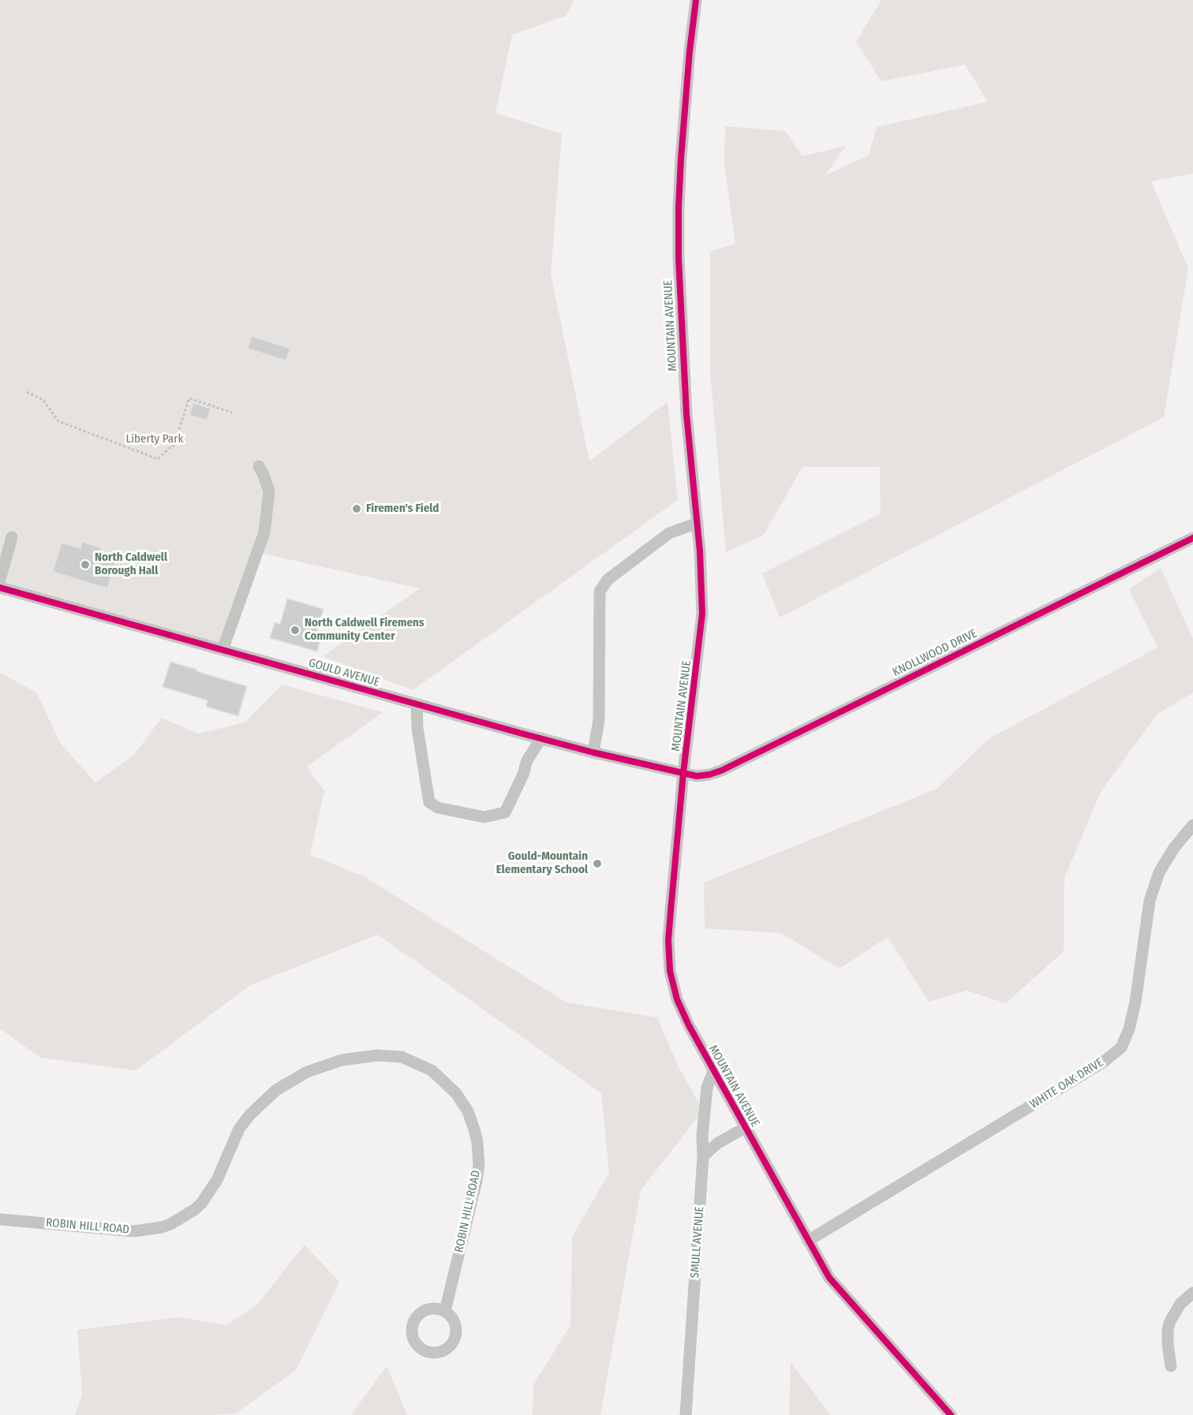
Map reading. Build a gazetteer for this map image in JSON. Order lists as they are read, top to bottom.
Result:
{
  "streets": {
    "street": [
      "MOUNTAIN AVENUE",
      "KNOLLWOOD DRIVE",
      "GOULD AVENUE",
      "WHITE OAK DRIVE",
      "ROBIN HILL ROAD",
      "SMULL AVENUE"
    ]
  },
  "crossings": [
    ["MOUNTAIN AVENUE", "KNOLLWOOD DRIVE"],
    ["MOUNTAIN AVENUE", "GOULD AVENUE"],
    ["MOUNTAIN AVENUE", "WHITE OAK DRIVE"],
    ["MOUNTAIN AVENUE", "SMULL AVENUE"],
    ["KNOLLWOOD DRIVE", "GOULD AVENUE"]
  ],
  "parks": ["Liberty Park"],
  "places": [
    "Firemen's Field",
    "North Caldwell Borough Hall",
    "North Caldwell Firemens Community Center",
    "Gould-Mountain Elementary School"
  ]
}
